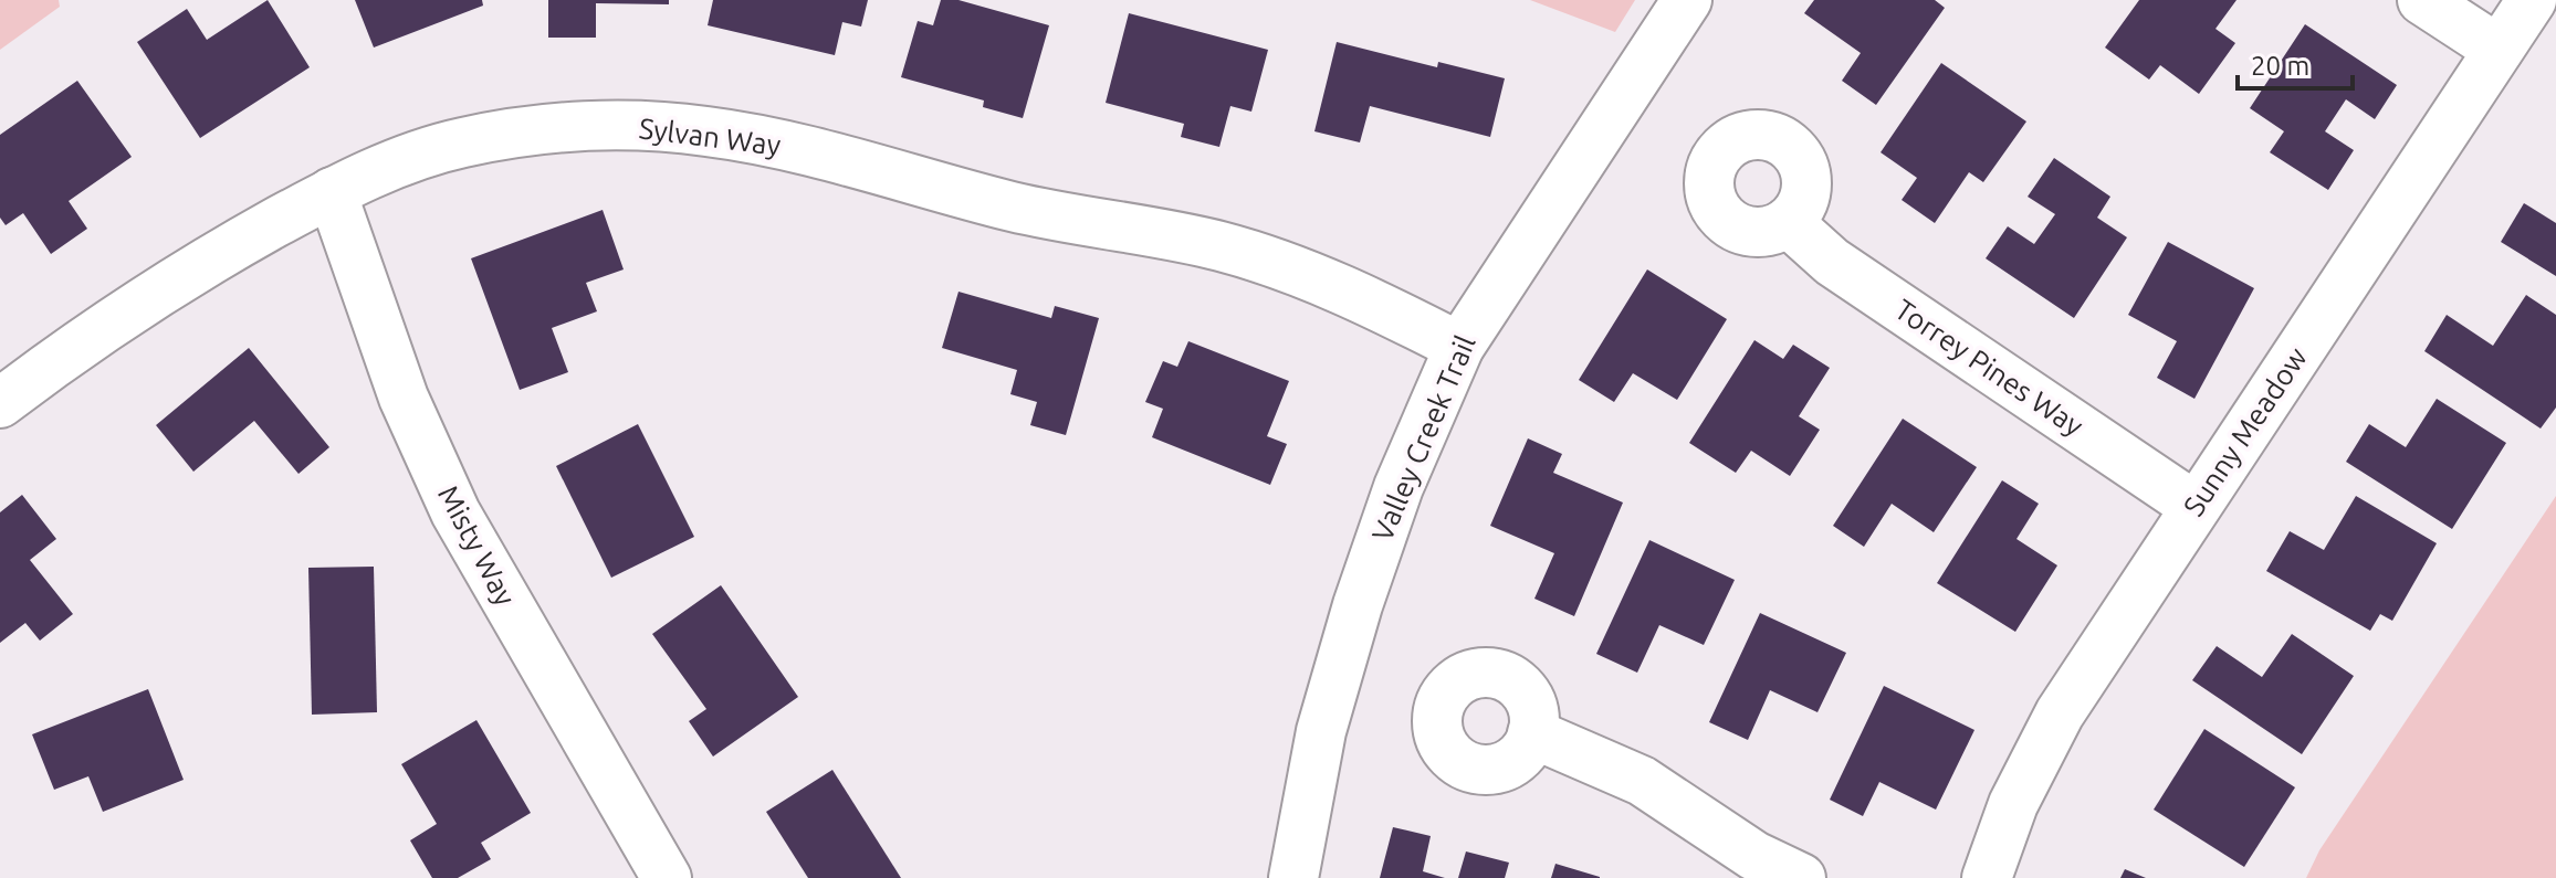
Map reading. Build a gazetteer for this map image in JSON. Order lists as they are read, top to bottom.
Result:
{
  "streets": {
    "street": [
      "Sylvan Way",
      "Torrey Pines Way",
      "Sunny Meadow",
      "Valley Creek Trail",
      "Misty Way"
    ]
  },
  "crossings": [
    ["Sylvan Way", "Valley Creek Trail"],
    ["Sylvan Way", "Misty Way"],
    ["Torrey Pines Way", "Sunny Meadow"]
  ],
  "scale_bar": "20 m"
}
